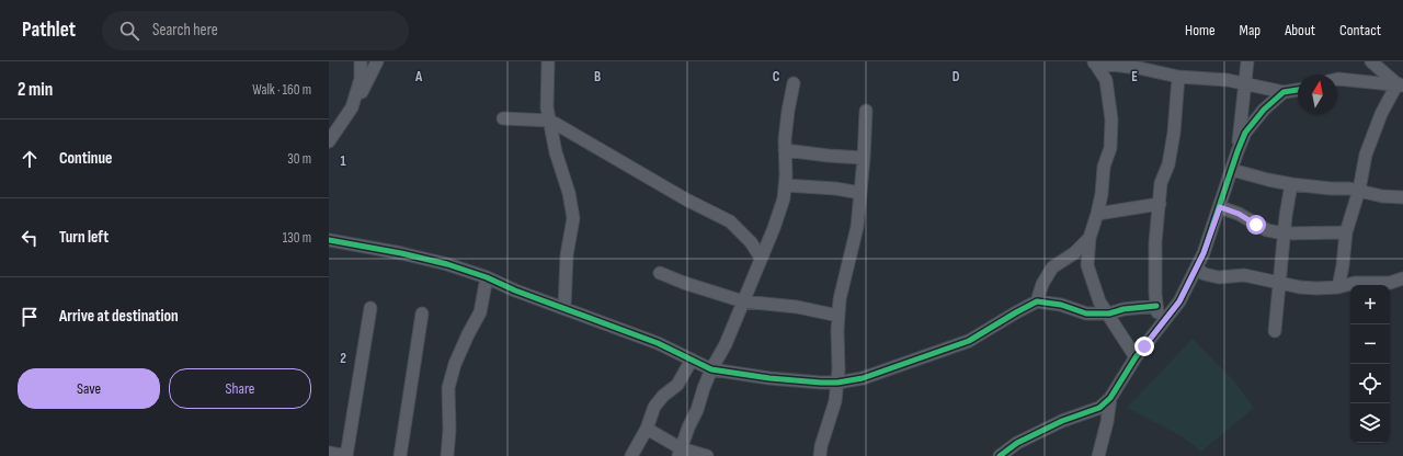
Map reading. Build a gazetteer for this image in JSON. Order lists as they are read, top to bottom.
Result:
{
  "north": "top",
  "page": {
    "header": "Pathlet",
    "search": "Search here",
    "nav": [
      "Home",
      "Map",
      "About",
      "Contact"
    ],
    "heading": ["2 min", "Walk · 160 m"],
    "list": [
      ["Continue", "30 m"],
      ["Turn left", "130 m"],
      "Arrive at destination"
    ],
    "map_buttons": ["+", "−"],
    "buttons": ["Save", "Share"]
  },
  "grid": {
    "columns": [
      "A",
      "B",
      "C",
      "D",
      "E"
    ],
    "rows": ["1", "2"]
  }
}
